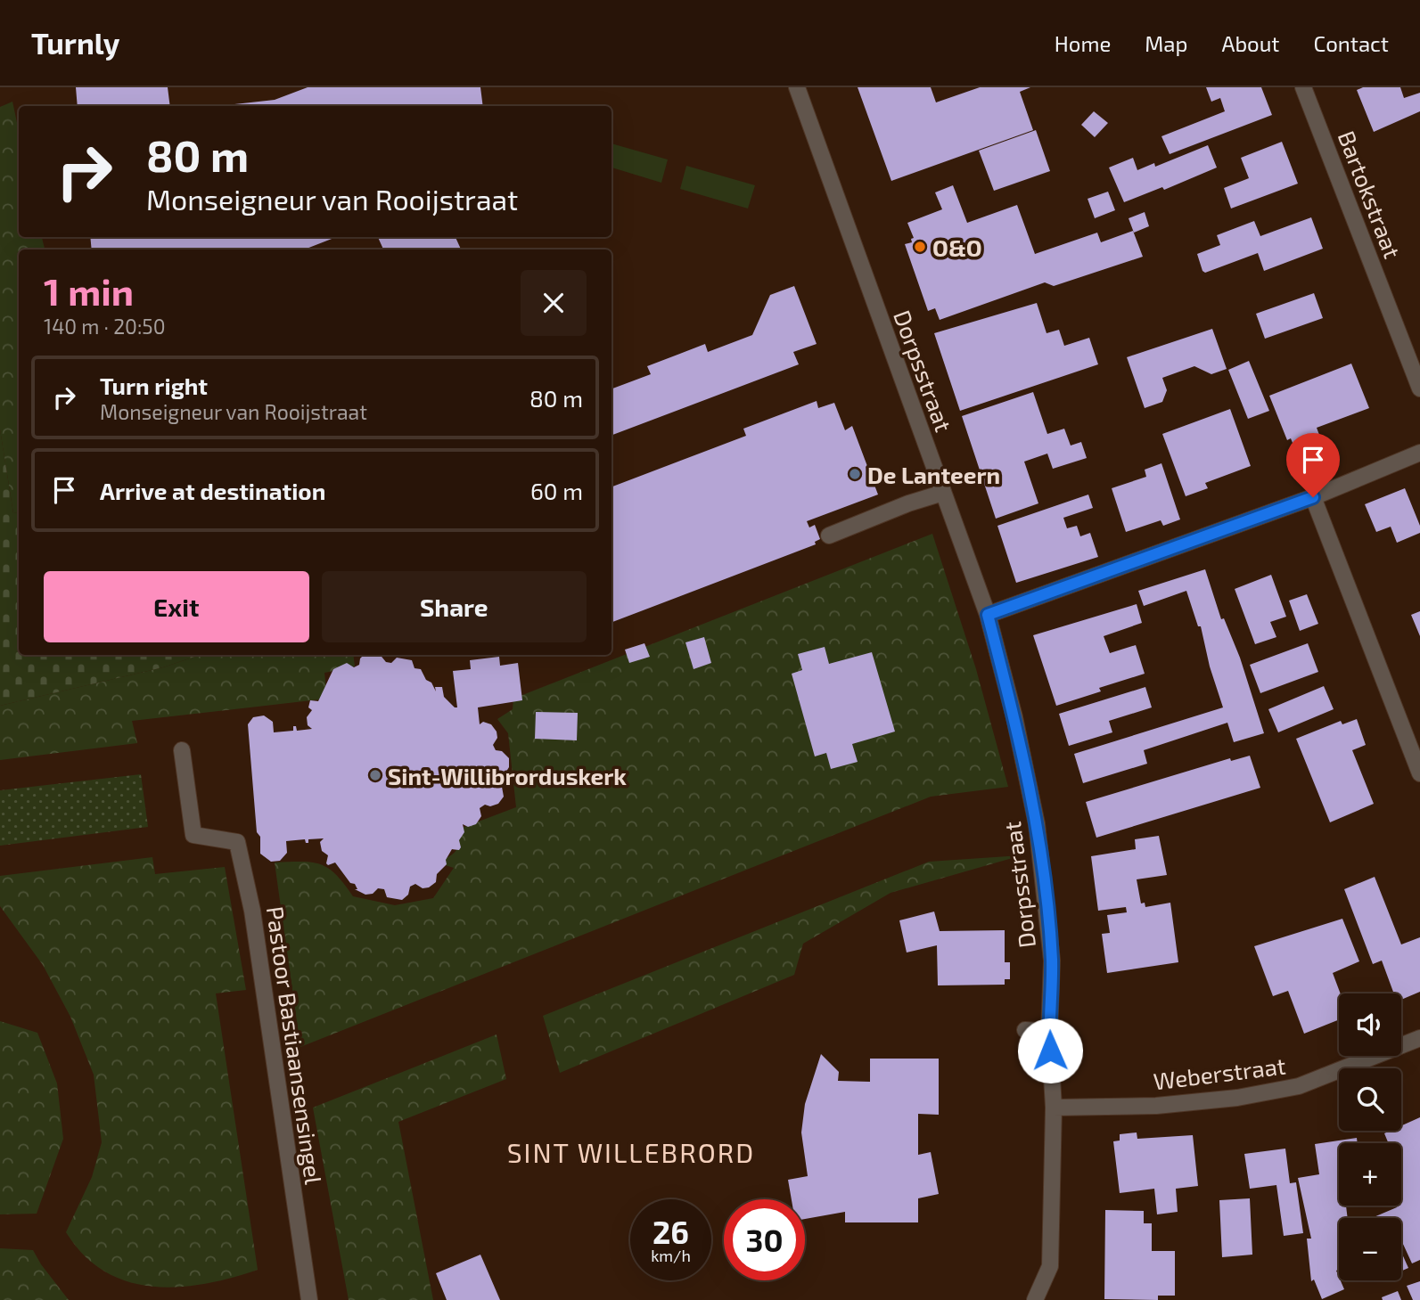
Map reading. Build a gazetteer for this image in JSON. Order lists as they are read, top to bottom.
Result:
{
  "streets": {
    "street": [
      "Bartokstraat",
      "Dorpsstraat",
      "Pastoor Bastiaansensingel",
      "Weberstraat"
    ]
  },
  "crossings": [
    ["Dorpsstraat", "Weberstraat"]
  ],
  "districts": ["SINT WILLEBRORD"],
  "places": ["O&O", "De Lanteern", "Sint-Willibrorduskerk"],
  "page": {
    "header": "Turnly",
    "nav": [
      "Home",
      "Map",
      "About",
      "Contact"
    ],
    "turn": ["80 m", "Monseigneur van Rooijstraat"],
    "heading": ["1 min", "140 m · 20:50"],
    "list": [
      {
        "name": "Turn right",
        "note": "Monseigneur van Rooijstraat",
        "value": "80 m"
      },
      {
        "name": "Arrive at destination",
        "value": "60 m"
      }
    ],
    "buttons": ["Exit", "Share"],
    "map_buttons": ["+", "−"],
    "speed": "26 km/h",
    "limit": "30"
  }
}
